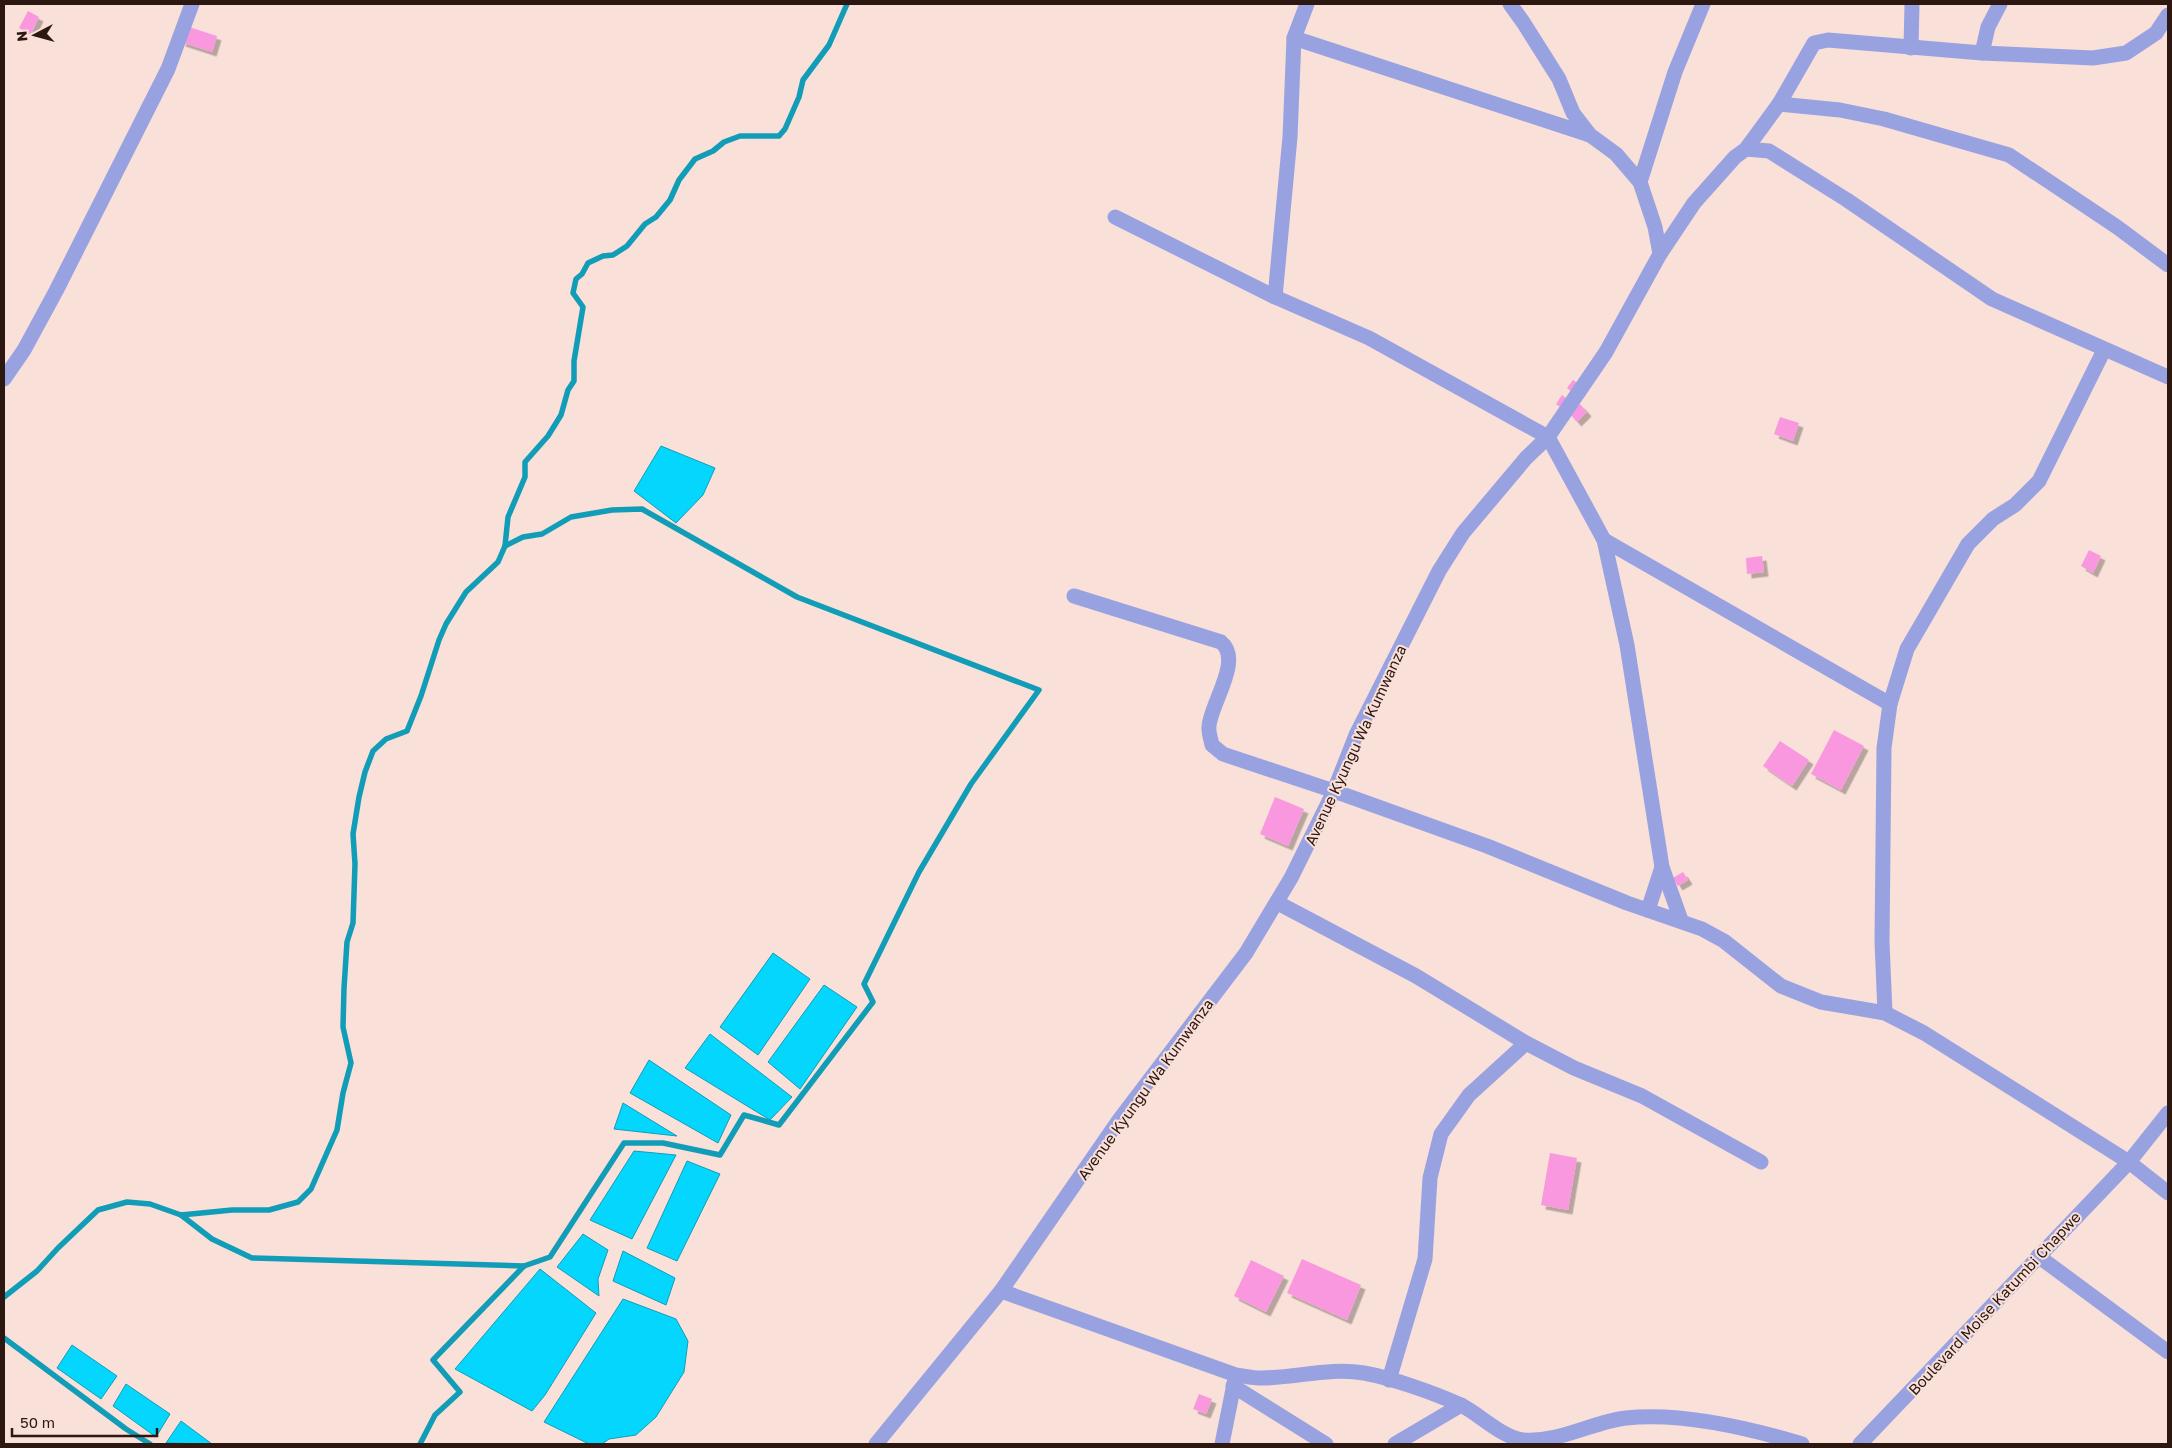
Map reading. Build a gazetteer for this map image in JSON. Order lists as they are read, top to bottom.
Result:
{
  "streets": {
    "street": ["Avenue Kyungu Wa Kumwanza", "Boulevard Moise Katumbi Chapwe"]
  },
  "scale_bar": "50 m",
  "north": "left"
}
